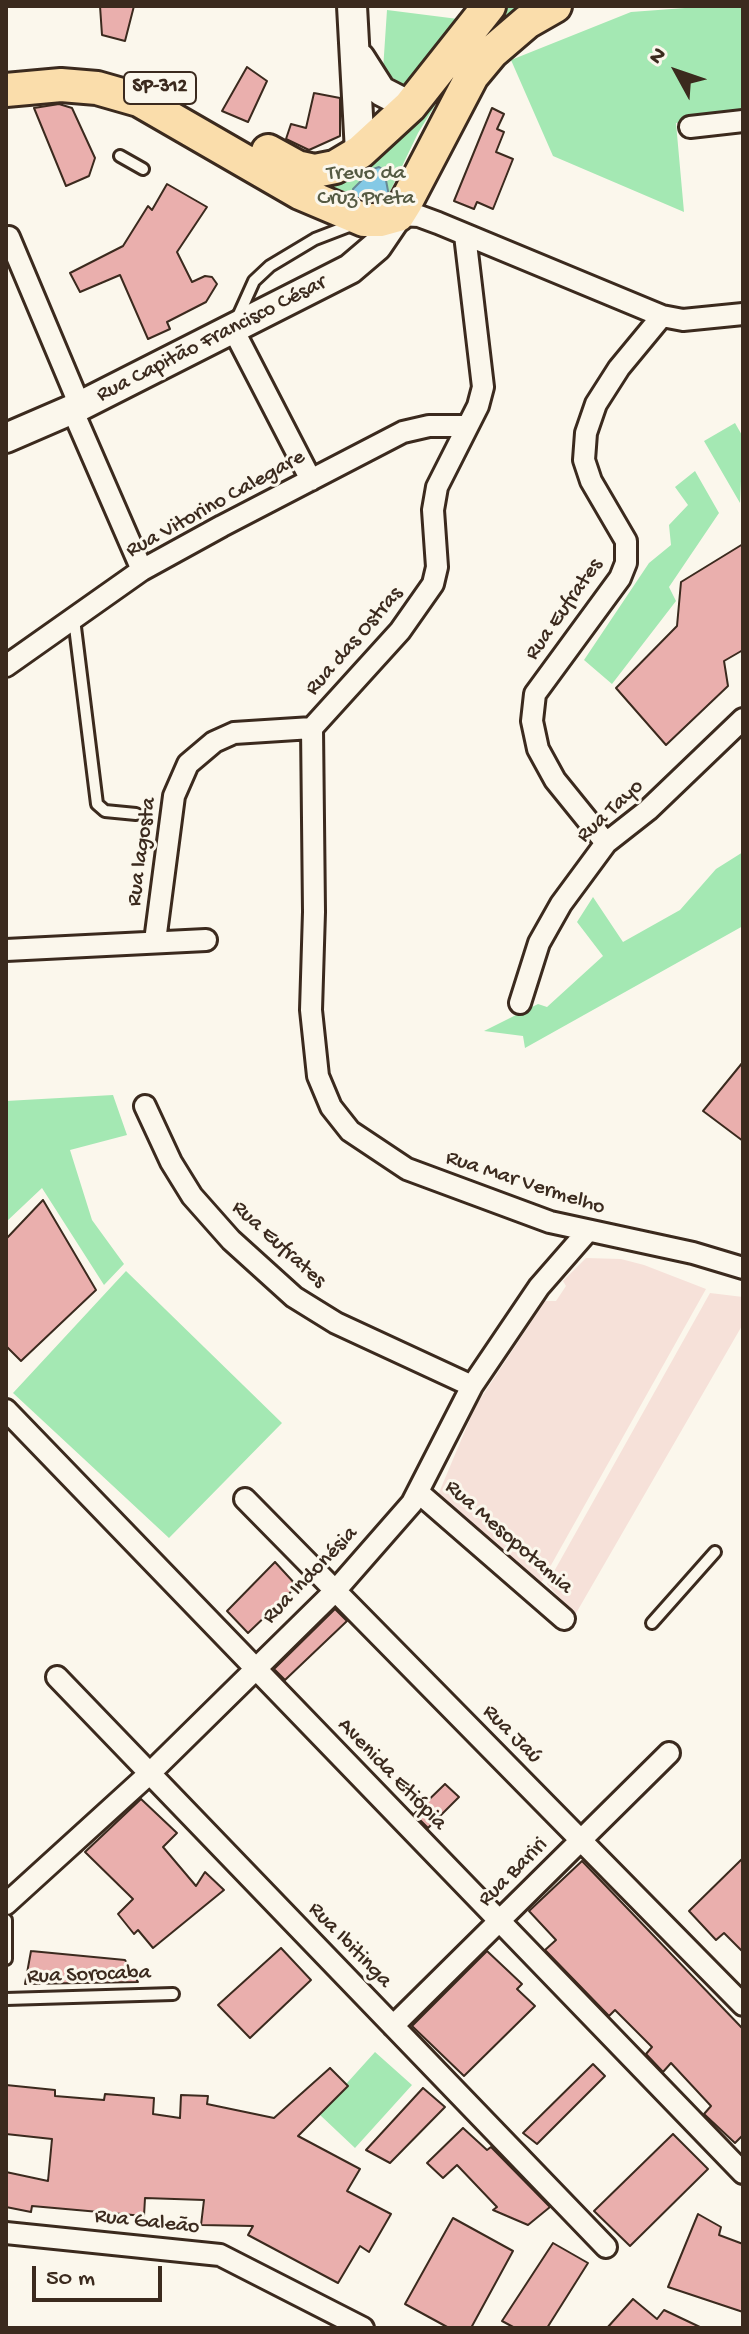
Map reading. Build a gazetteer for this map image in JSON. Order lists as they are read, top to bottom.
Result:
{
  "streets": {
    "main road": ["SP-312"],
    "street": [
      "Rua Capitão Francisco César",
      "Rua Vitorino Calegare",
      "Rua Eufrates",
      "Rua das Ostras",
      "Rua Tayo",
      "Rua lagosta",
      "Rua Mar Vermelho",
      "Rua Mesopotamia",
      "Rua Indonésia",
      "Rua Jaú",
      "Avenida Etiópia",
      "Rua Bariri",
      "Rua Ibitinga",
      "Rua Galeão"
    ],
    "lane": ["Rua Sorocaba"]
  },
  "crossings": [
    ["Rua Vitorino Calegare", "Rua das Ostras"],
    ["Rua Eufrates", "Rua Tayo"],
    ["Rua Eufrates", "Rua Indonésia"],
    ["Rua das Ostras", "Rua lagosta"],
    ["Rua das Ostras", "Rua Mar Vermelho"],
    ["Rua Mar Vermelho", "Rua Indonésia"],
    ["Rua Mesopotamia", "Rua Indonésia"],
    ["Rua Indonésia", "Rua Jaú"],
    ["Rua Indonésia", "Avenida Etiópia"],
    ["Rua Indonésia", "Rua Ibitinga"],
    ["Rua Jaú", "Rua Bariri"],
    ["Avenida Etiópia", "Rua Bariri"],
    ["Rua Bariri", "Rua Ibitinga"]
  ],
  "parks": ["Trevo da Cruz Preta"],
  "scale_bar": "50 m",
  "north": "top left"
}
